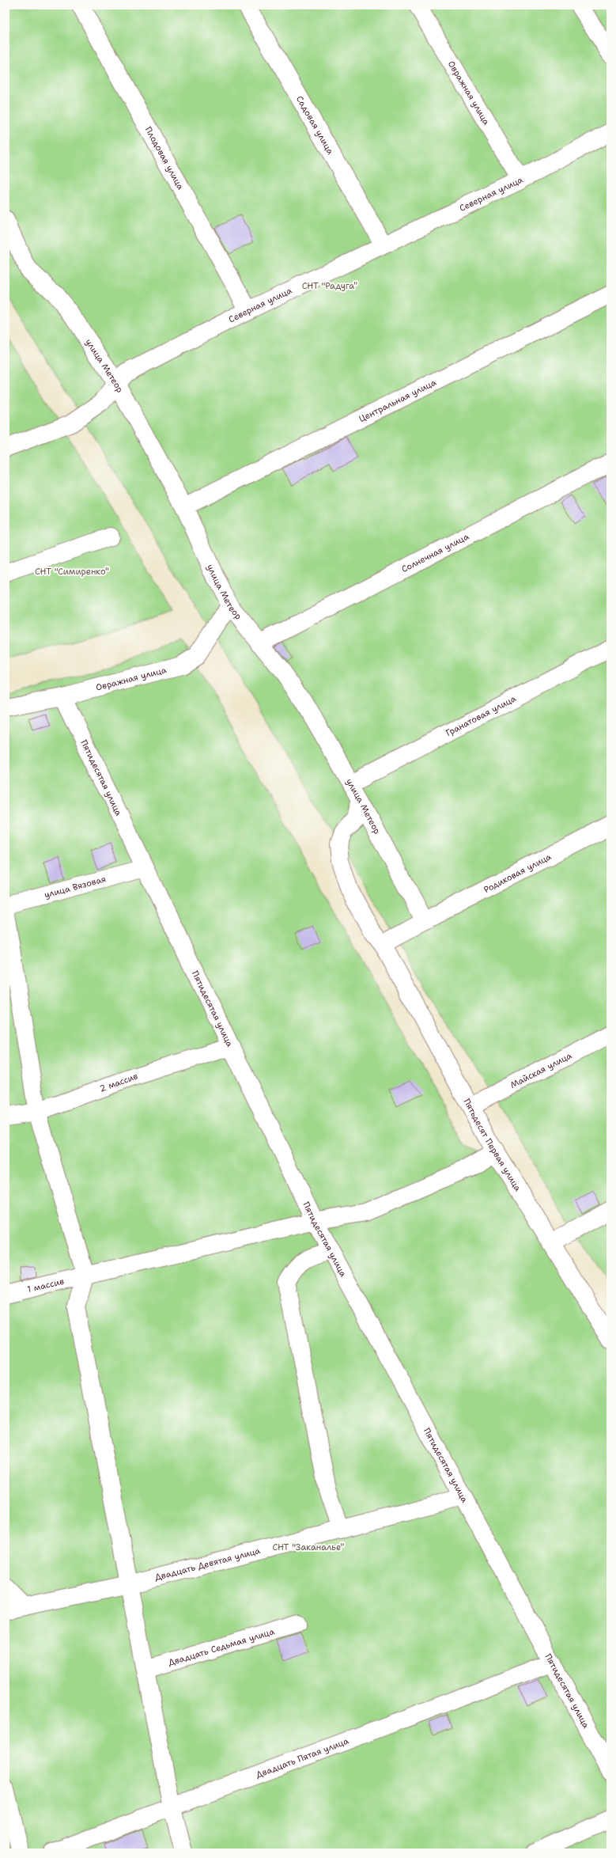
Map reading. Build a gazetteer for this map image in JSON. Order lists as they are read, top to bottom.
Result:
{
  "streets": {
    "street": [
      "Овражная улица",
      "Садовая улица",
      "Плодовая улица",
      "Северная улица",
      "улица Метеор",
      "Центральная улица",
      "Солнечная улица",
      "Гранатовая улица",
      "Пятидесятая улица",
      "Родиковая улица",
      "улица Вязовая",
      "Майская улица",
      "2 массив",
      "Пятьдесят Первая улица",
      "1 массив",
      "Двадцать Девятая улица",
      "Двадцать Седьмая улица",
      "Двадцать Пятая улица"
    ]
  },
  "crossings": [
    ["Овражная улица", "Северная улица"],
    ["Овражная улица", "улица Метеор"],
    ["Овражная улица", "Пятидесятая улица"],
    ["Садовая улица", "Северная улица"],
    ["Плодовая улица", "Северная улица"],
    ["Северная улица", "улица Метеор"],
    ["улица Метеор", "Центральная улица"],
    ["улица Метеор", "Солнечная улица"],
    ["улица Метеор", "Гранатовая улица"],
    ["улица Метеор", "Родиковая улица"],
    ["улица Метеор", "Пятьдесят Первая улица"],
    ["Пятидесятая улица", "улица Вязовая"],
    ["Пятидесятая улица", "2 массив"],
    ["Пятидесятая улица", "1 массив"],
    ["Пятидесятая улица", "Двадцать Девятая улица"],
    ["Пятидесятая улица", "Двадцать Пятая улица"],
    ["Майская улица", "Пятьдесят Первая улица"],
    ["Пятьдесят Первая улица", "1 массив"]
  ],
  "parks": ["СНТ \"Радуга\"", "СНТ \"Симиренко\"", "СНТ \"Заканалье\""]
}
